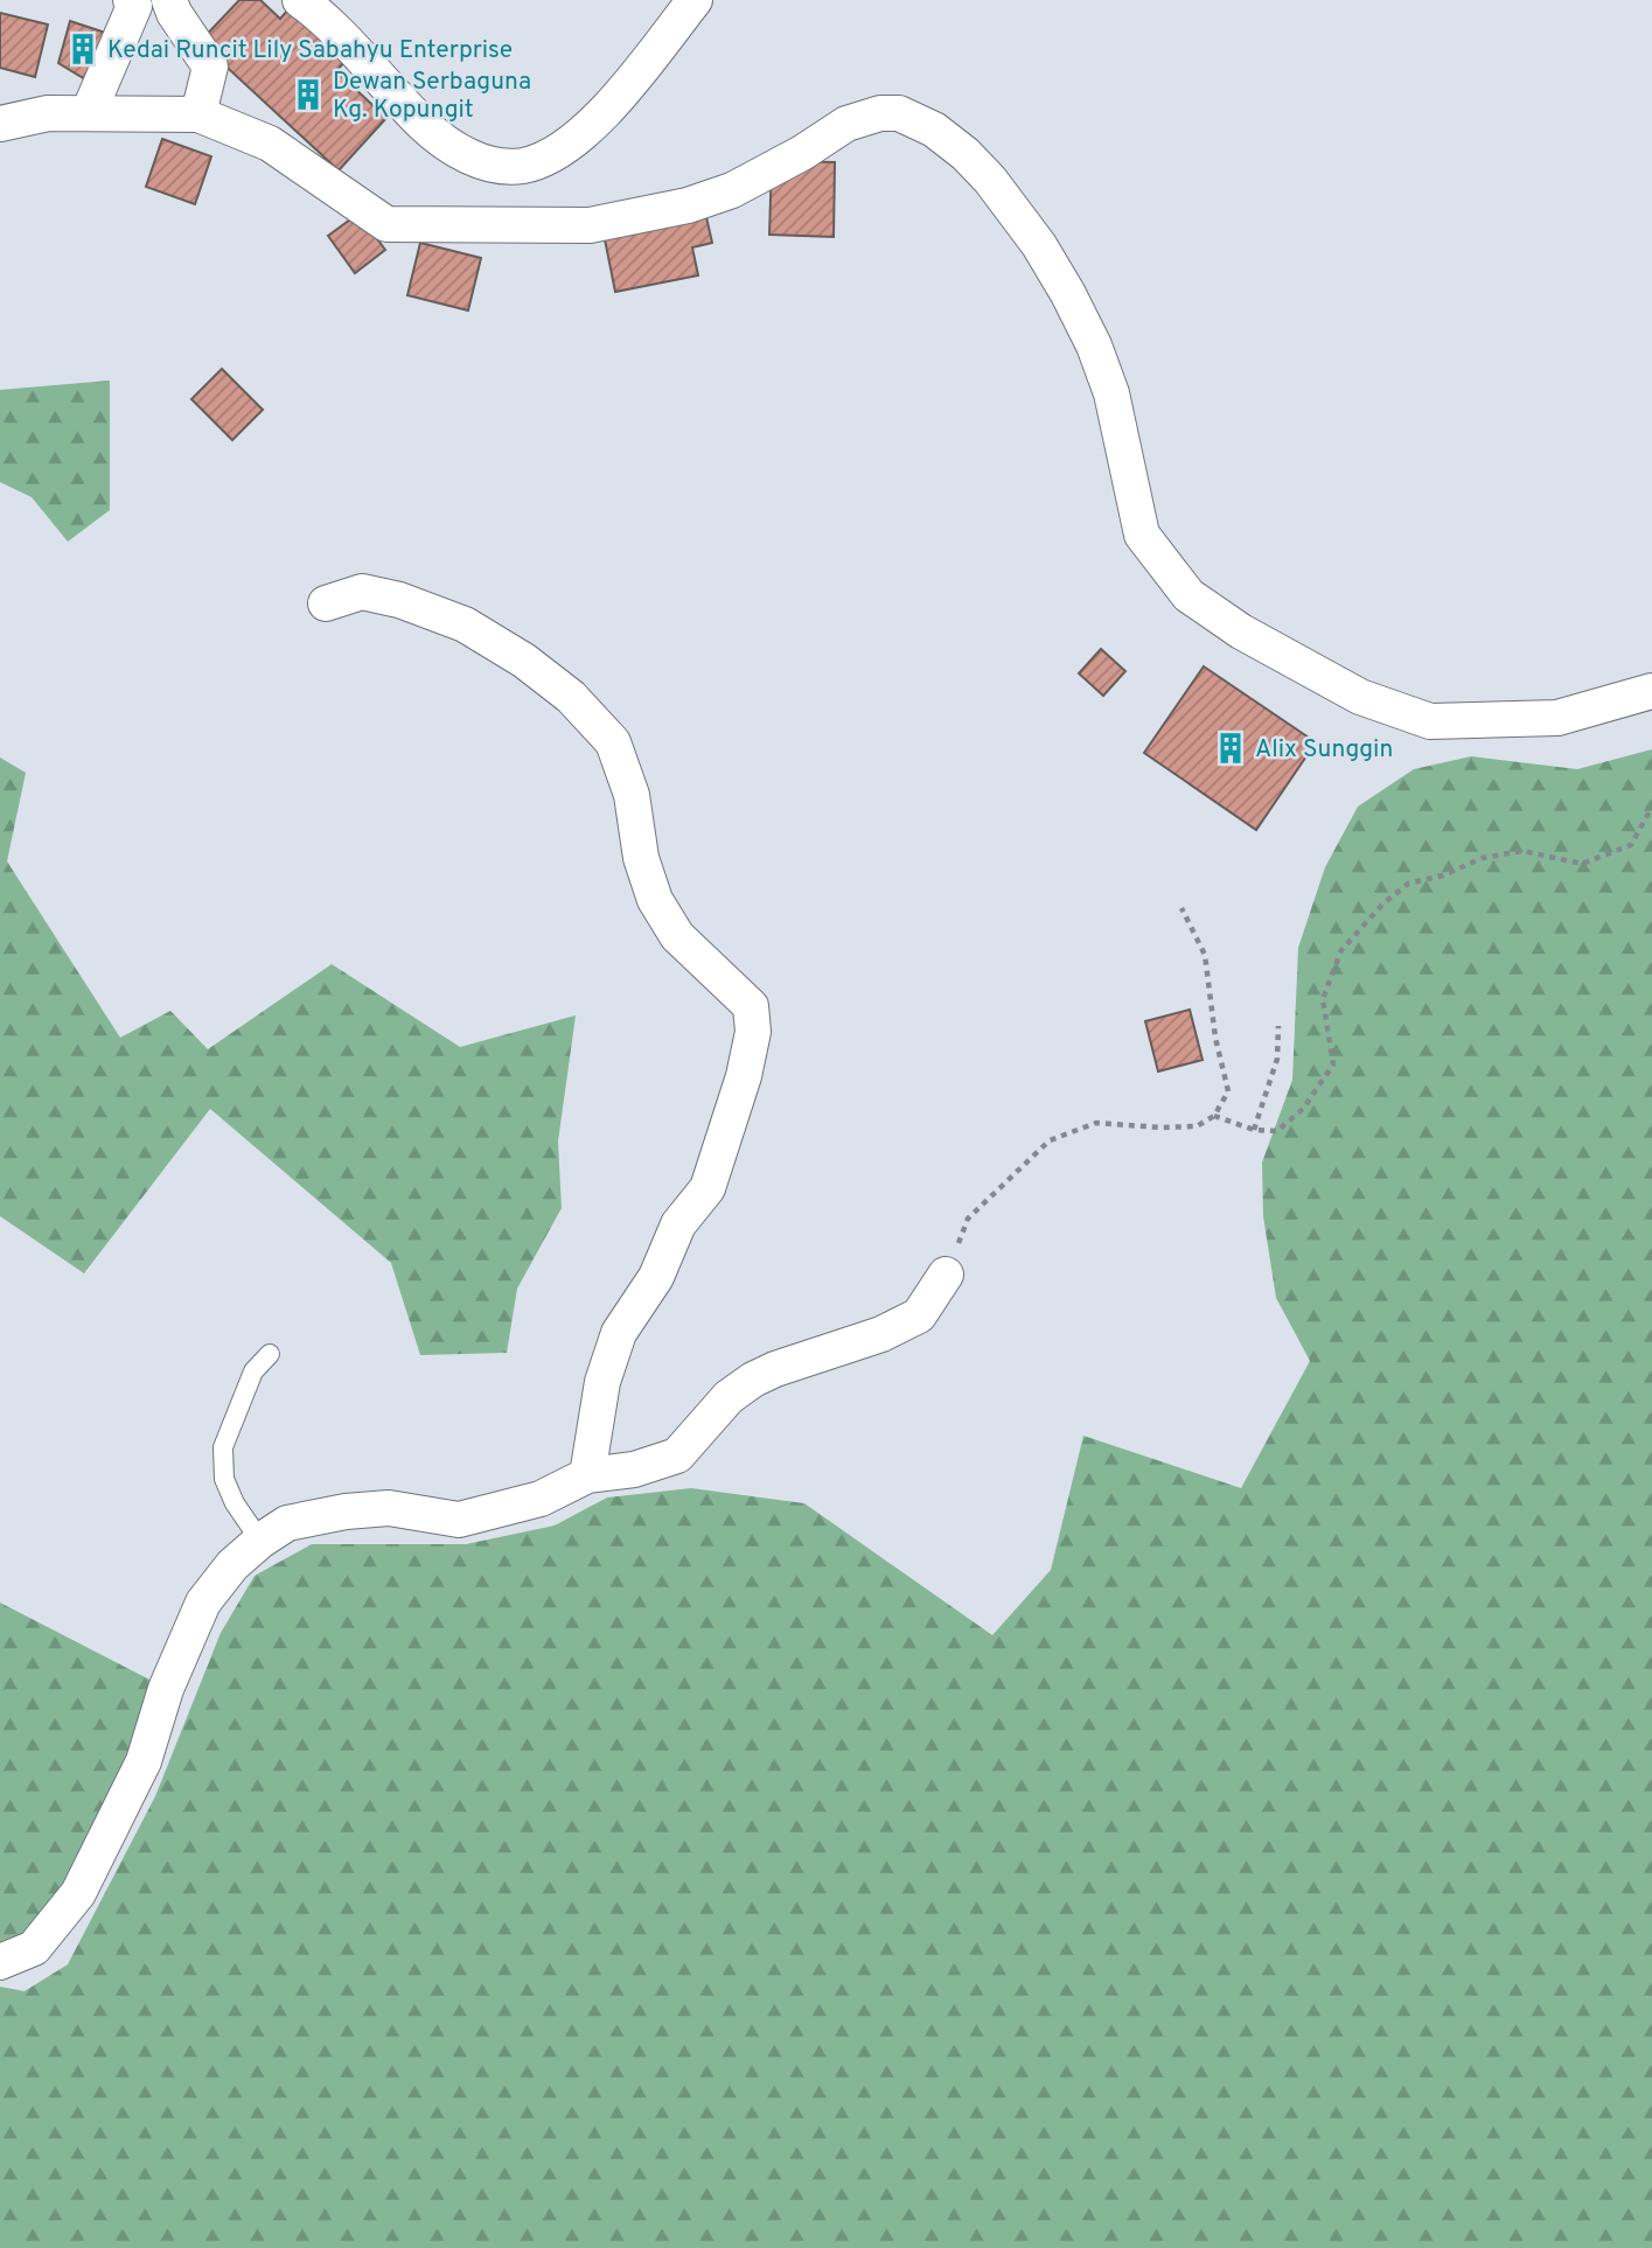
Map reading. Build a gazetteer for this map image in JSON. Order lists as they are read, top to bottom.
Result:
{
  "places": {
    "building": ["Kedai Runcit Lily Sabahyu Enterprise", "Dewan Serbaguna Kg. Kopungit", "Alix Sunggin"]
  }
}
